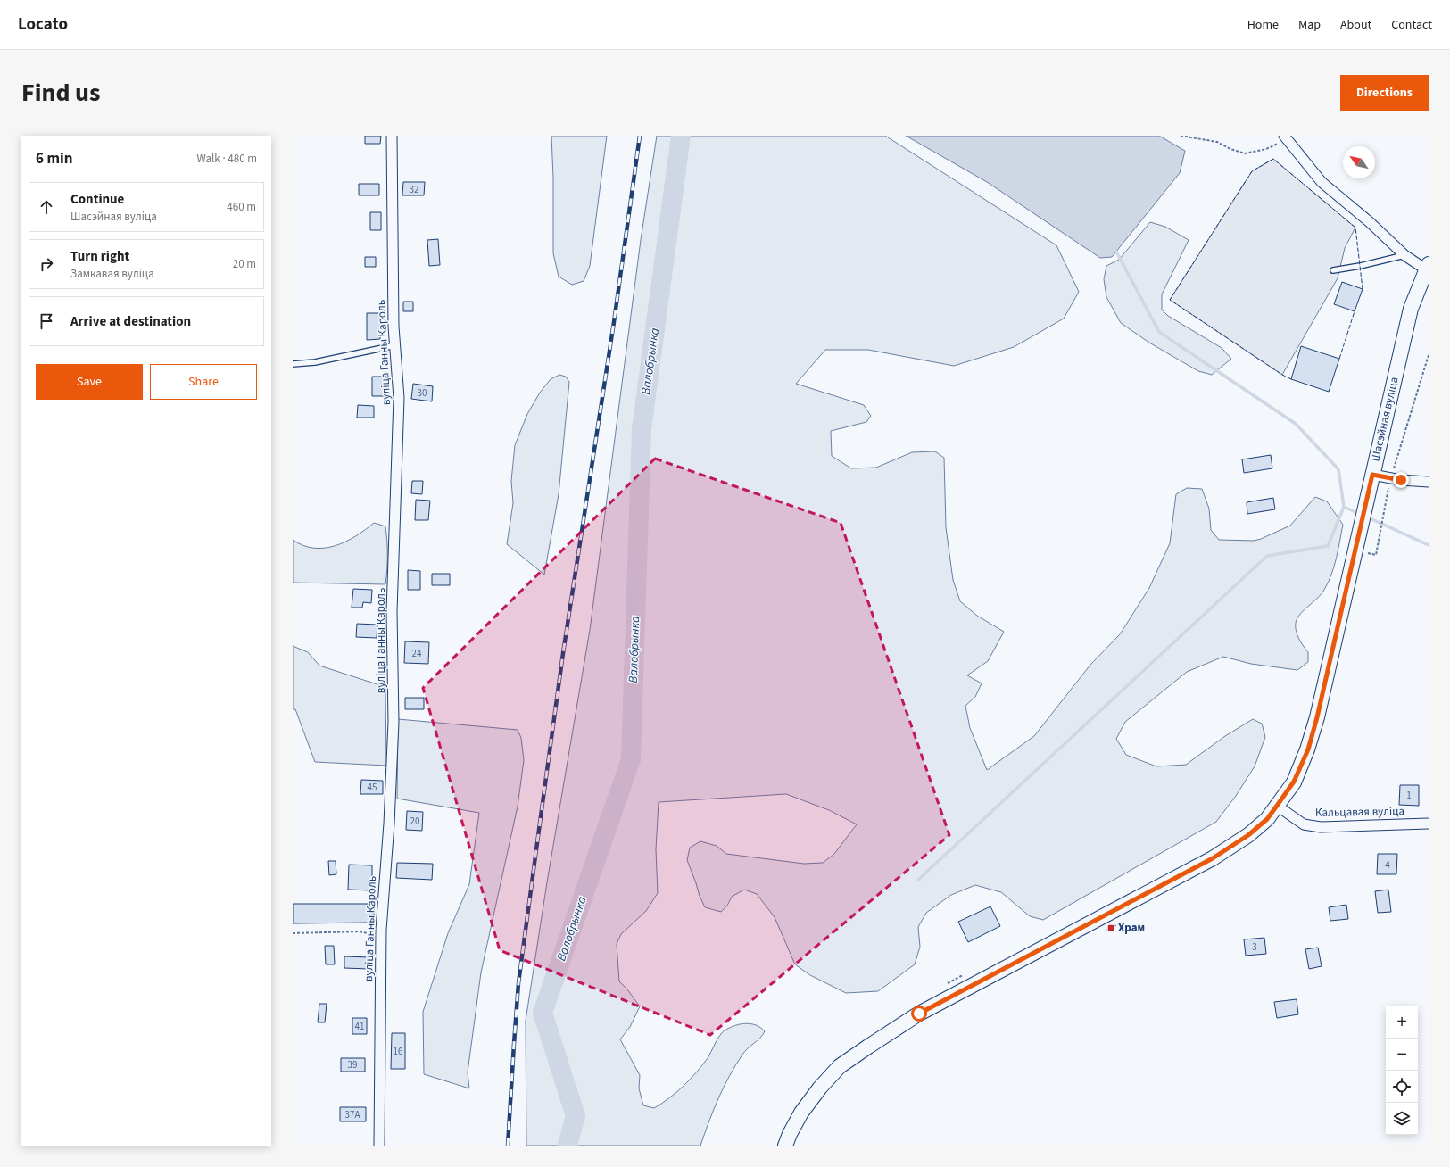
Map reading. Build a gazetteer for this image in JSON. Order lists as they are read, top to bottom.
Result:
{
  "streets": {
    "main road": ["Шасэйная вуліца"],
    "street": ["вуліца Ганны Кароль", "Кальцавая вуліца"]
  },
  "crossings": [
    ["Шасэйная вуліца", "Кальцавая вуліца"]
  ],
  "water": ["Валобрынка"],
  "places": {
    "transit": ["Храм"]
  },
  "house_numbers": [
    "32",
    "30",
    "24",
    "45",
    "1",
    "20",
    "4",
    "3",
    "41",
    "16",
    "39",
    "37А"
  ],
  "north": "top left",
  "page": {
    "header": "Locato",
    "nav": [
      "Home",
      "Map",
      "About",
      "Contact"
    ],
    "title": "Find us",
    "buttons": [
      "Directions",
      ["Save", "Share"]
    ],
    "heading": ["6 min", "Walk · 480 m"],
    "list": [
      ["Continue", "Шасэйная вуліца", "460 m"],
      ["Turn right", "Замкавая вуліца", "20 m"],
      "Arrive at destination"
    ],
    "map_buttons": ["+", "−"]
  }
}
